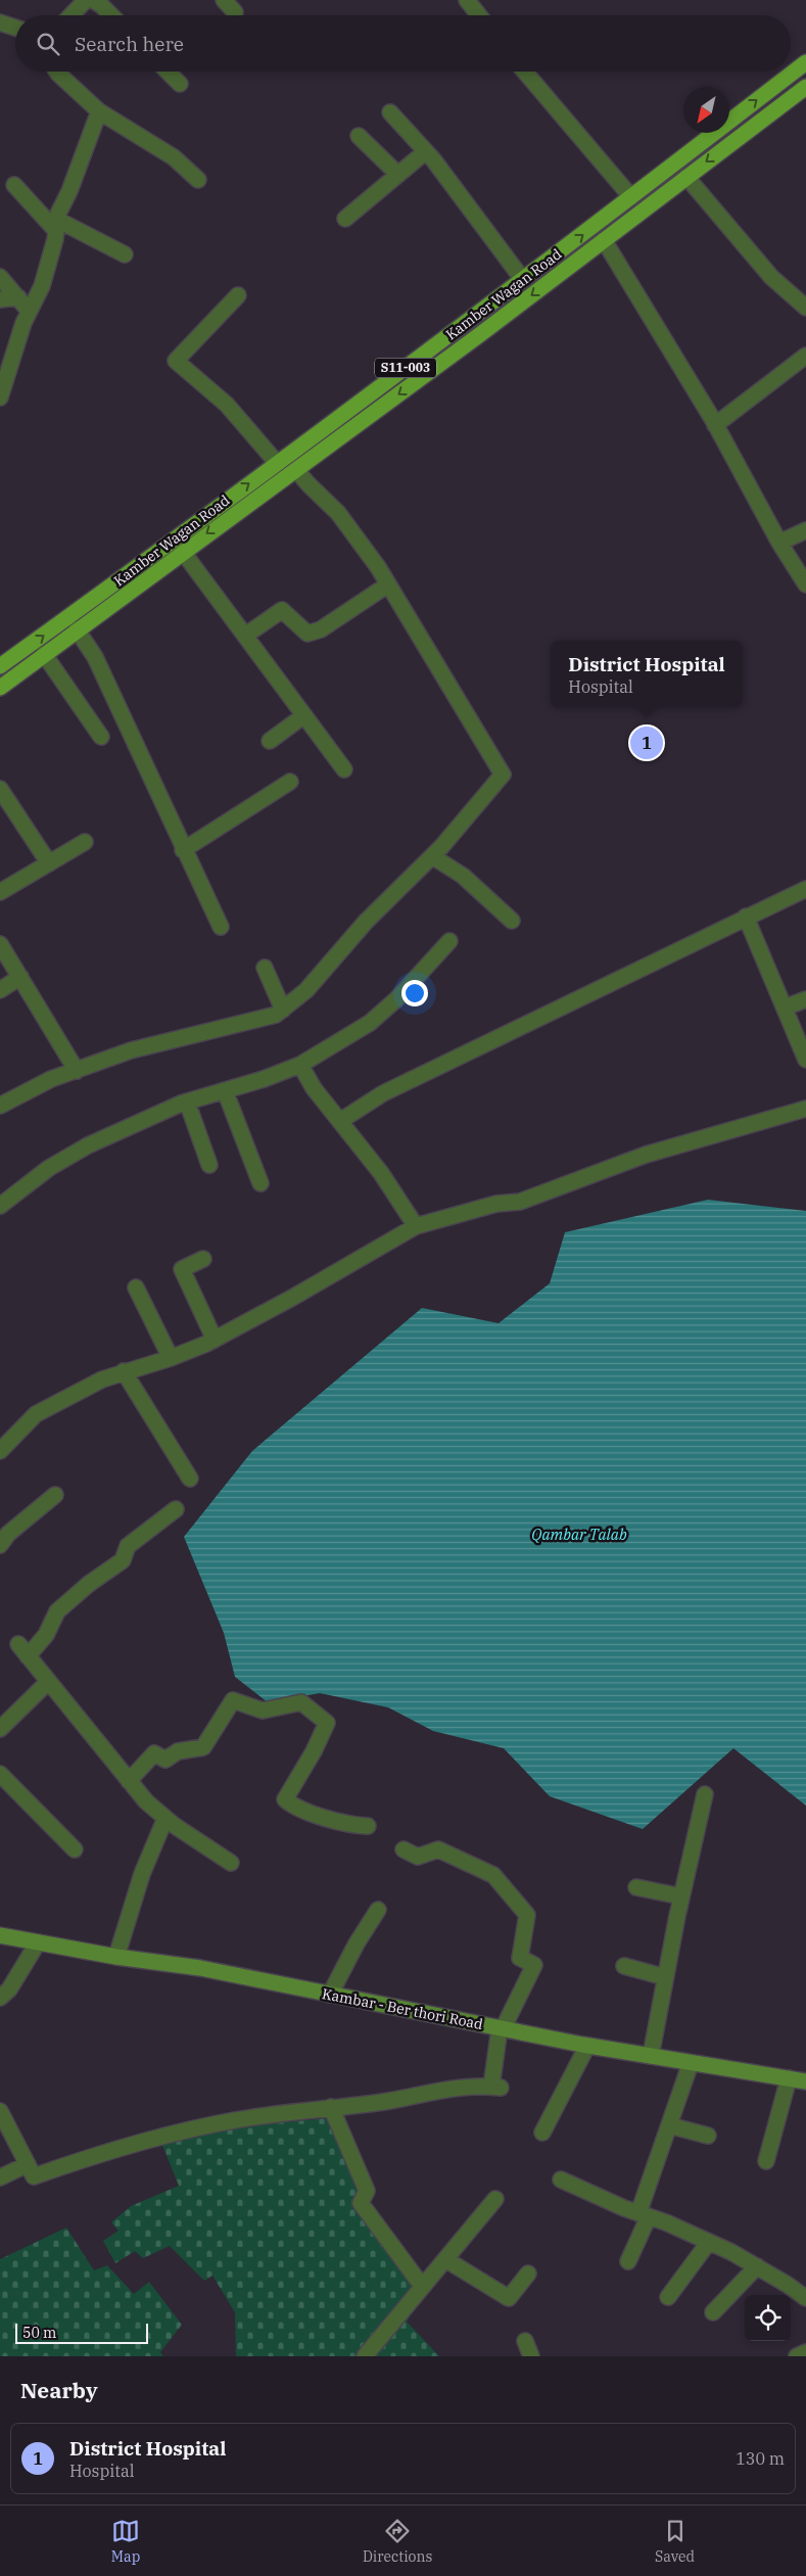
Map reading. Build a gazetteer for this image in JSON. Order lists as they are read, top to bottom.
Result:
{
  "streets": {
    "main road": ["Kamber Wagan Road", "S11-003"],
    "street": ["Kambar - Ber thori Road"]
  },
  "water": ["Qambar Talab"],
  "scale_bar": "50 m",
  "north": "bottom left",
  "page": {
    "search": "Search here",
    "popup": ["District Hospital", "Hospital"],
    "pins": "1",
    "scale": "50 m",
    "heading": "Nearby",
    "list": [
      {
        "mark": "1",
        "name": "District Hospital",
        "note": "Hospital",
        "value": "130 m"
      }
    ],
    "nav": ["Map", "Directions", "Saved"]
  }
}
